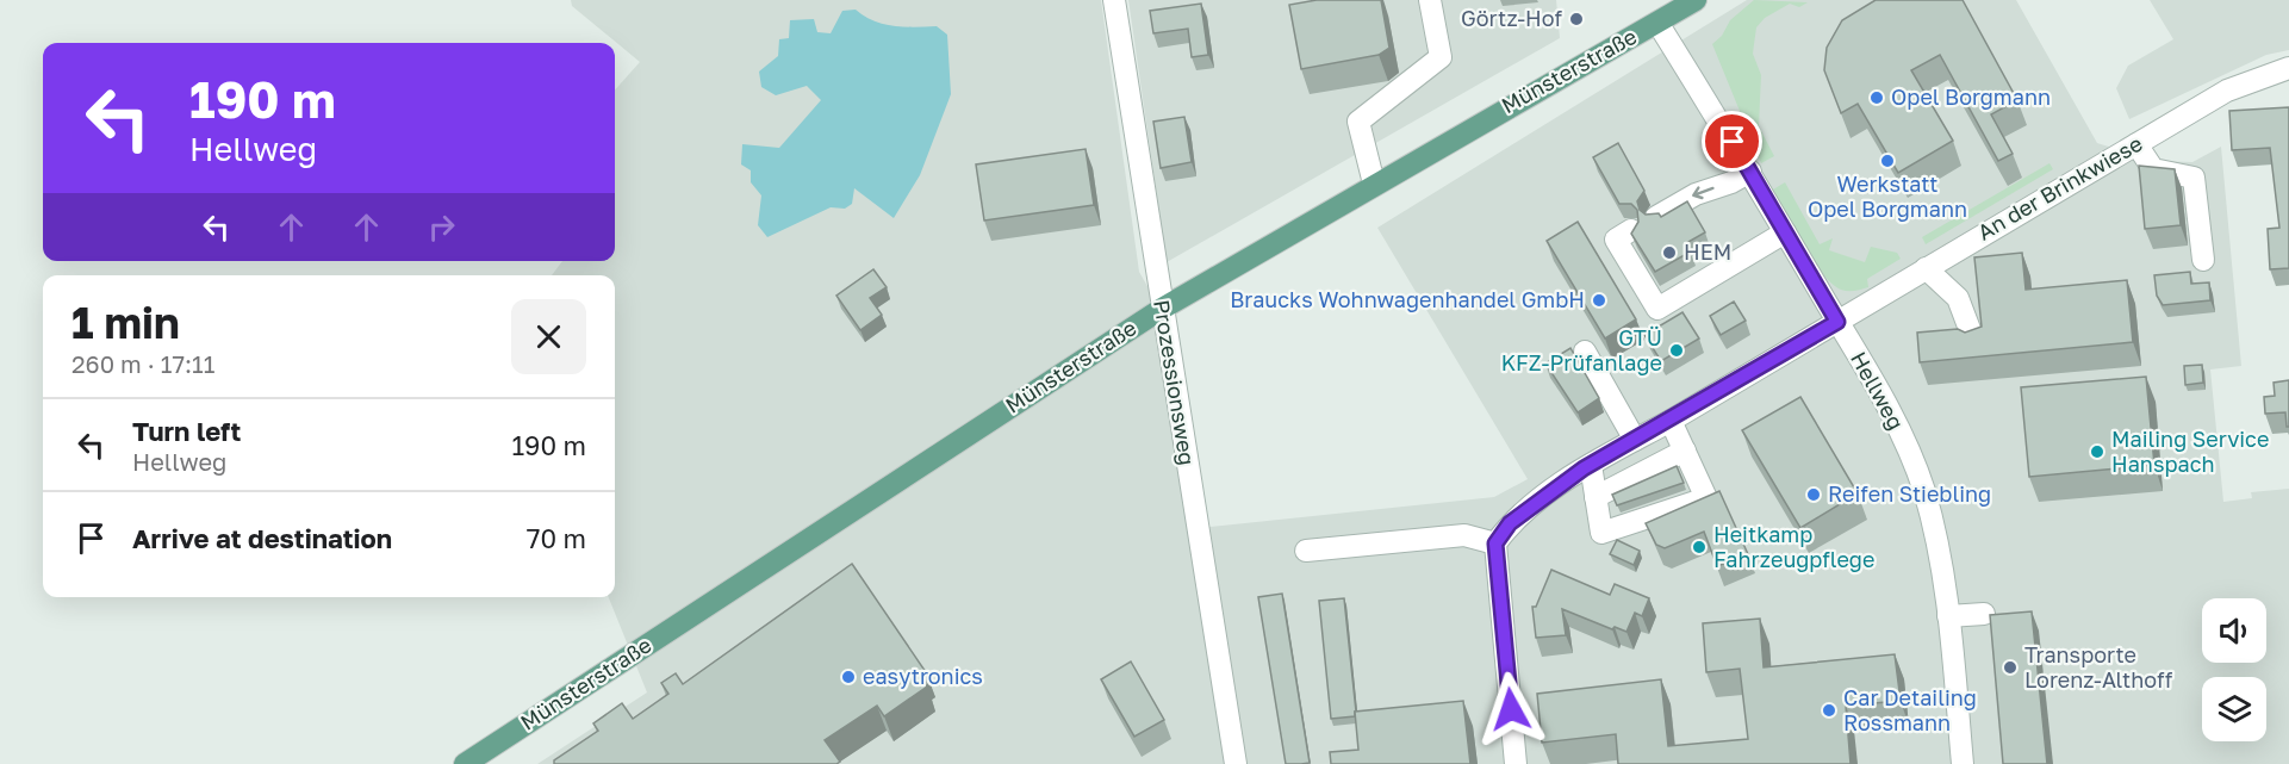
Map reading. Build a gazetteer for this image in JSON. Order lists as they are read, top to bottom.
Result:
{
  "streets": {
    "main road": ["Münsterstraße"],
    "street": ["An der Brinkwiese", "Prozessionsweg", "Hellweg"]
  },
  "crossings": [
    ["Münsterstraße", "Prozessionsweg"],
    ["Münsterstraße", "Hellweg"],
    ["An der Brinkwiese", "Hellweg"]
  ],
  "places": [
    "Görtz-Hof",
    "Opel Borgmann",
    "Werkstatt Opel Borgmann",
    "HEM",
    "Braucks Wohnwagenhandel GmbH",
    "GTÜ KFZ-Prüfanlage",
    "Mailing Service Hanspach",
    "Reifen Stiebling",
    "Heitkamp Fahrzeugpflege",
    "Transporte Lorenz-Althoff",
    "easytronics",
    "Car Detailing Rossmann"
  ],
  "page": {
    "turn": ["190 m", "Hellweg"],
    "heading": ["1 min", "260 m · 17:11"],
    "list": [
      {
        "name": "Turn left",
        "note": "Hellweg",
        "value": "190 m"
      },
      {
        "name": "Arrive at destination",
        "value": "70 m"
      }
    ]
  }
}
